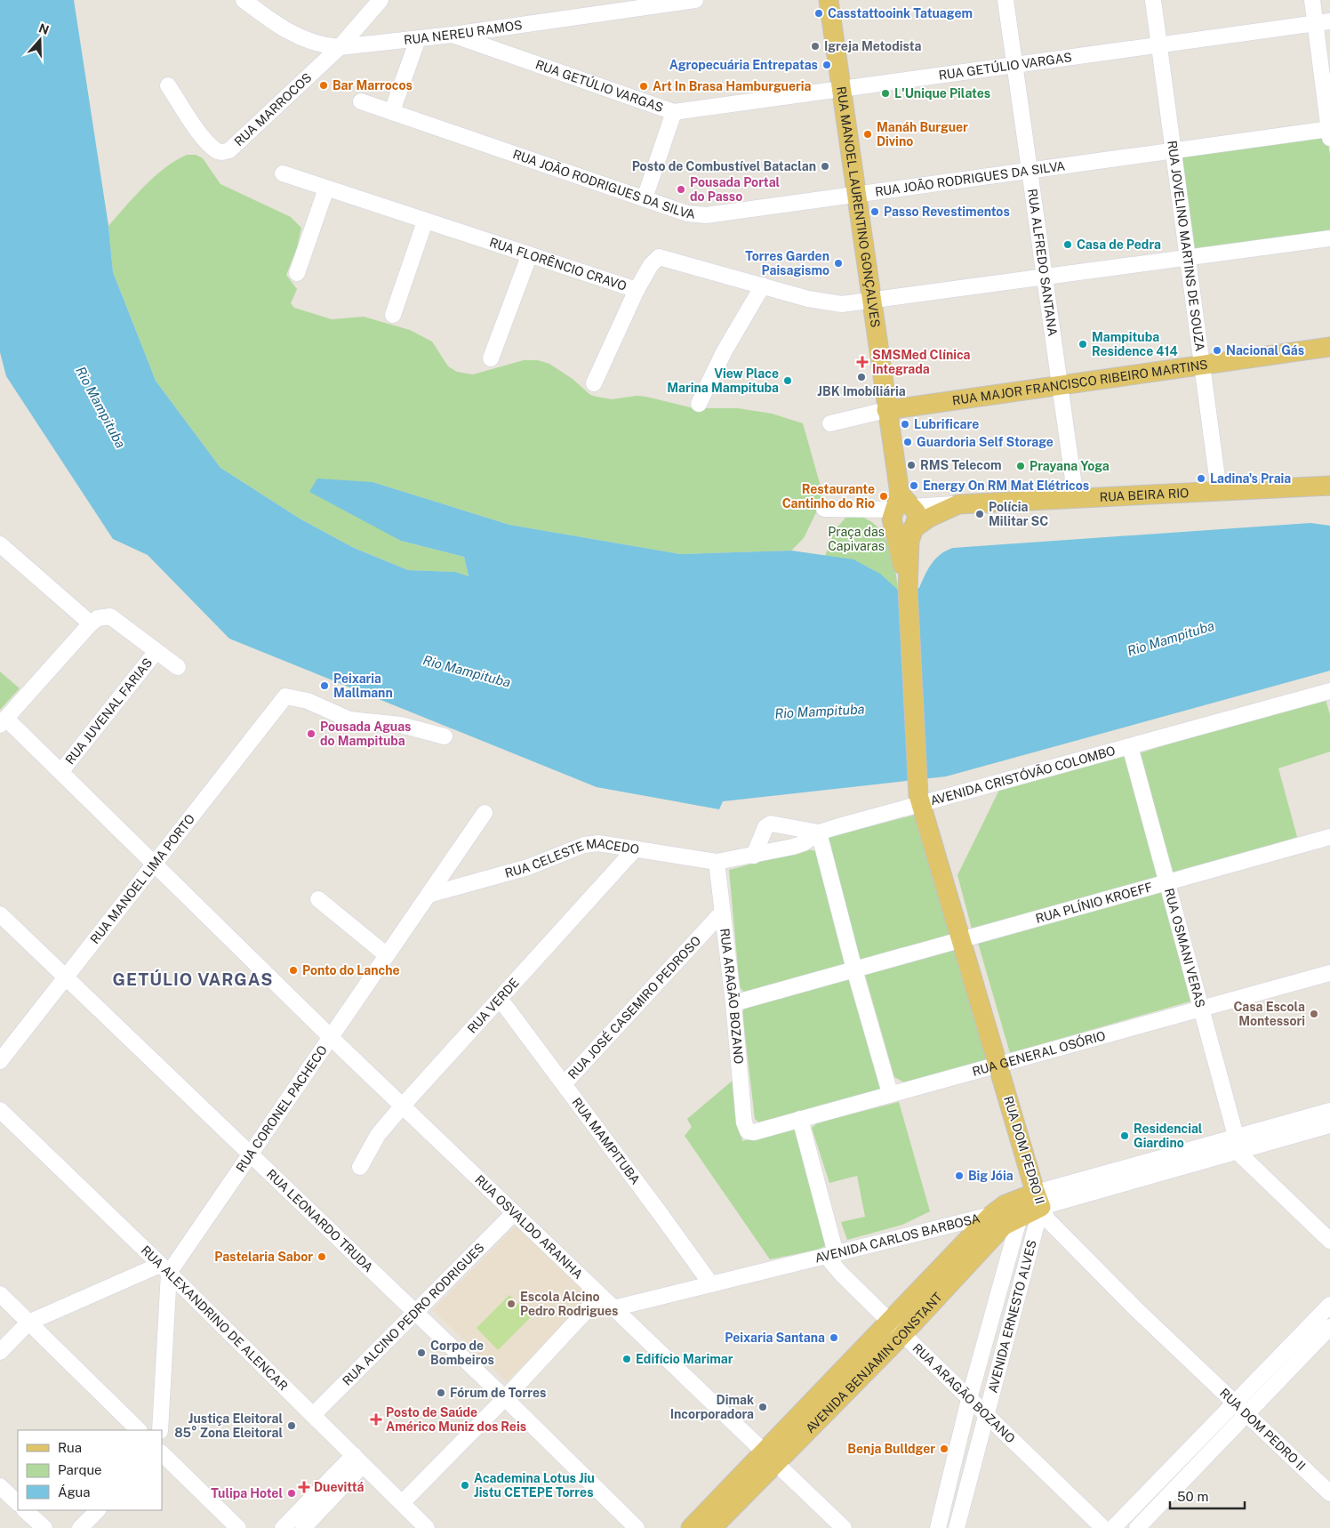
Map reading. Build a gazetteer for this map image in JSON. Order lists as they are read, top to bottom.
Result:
{
  "streets": {
    "main road": [
      "RUA MANOEL LAURENTINO GONÇALVES",
      "RUA MAJOR FRANCISCO RIBEIRO MARTINS",
      "RUA BEIRA RIO",
      "RUA DOM PEDRO II",
      "AVENIDA CARLOS BARBOSA",
      "AVENIDA BENJAMIN CONSTANT"
    ],
    "street": [
      "RUA NEREU RAMOS",
      "RUA GETÚLIO VARGAS",
      "RUA MARROCOS",
      "RUA JOÃO RODRIGUES DA SILVA",
      "RUA JOVELINO MARTINS DE SOUZA",
      "RUA ALFREDO SANTANA",
      "RUA FLORÊNCIO CRAVO",
      "RUA JUVENAL FARIAS",
      "AVENIDA CRISTÓVÃO COLOMBO",
      "RUA CELESTE MACEDO",
      "RUA MANOEL LIMA PORTO",
      "RUA PLÍNIO KROEFF",
      "RUA OSMANI VERAS",
      "RUA ARAGÃO BOZANO",
      "RUA VERDE",
      "RUA JOSÉ CASEMIRO PEDROSO",
      "RUA GENERAL OSÓRIO",
      "RUA CORONEL PACHECO",
      "RUA MAMPITUBA",
      "RUA LEONARDO TRUDA",
      "RUA OSVALDO ARANHA",
      "RUA ALCINO PEDRO RODRIGUES",
      "AVENIDA ERNESTO ALVES",
      "RUA ALEXANDRINO DE ALENCAR"
    ]
  },
  "crossings": [
    ["RUA NEREU RAMOS", "RUA GETÚLIO VARGAS"],
    ["RUA NEREU RAMOS", "RUA MARROCOS"],
    ["RUA GETÚLIO VARGAS", "RUA MANOEL LAURENTINO GONÇALVES"],
    ["RUA GETÚLIO VARGAS", "RUA JOVELINO MARTINS DE SOUZA"],
    ["RUA GETÚLIO VARGAS", "RUA ALFREDO SANTANA"],
    ["RUA JOÃO RODRIGUES DA SILVA", "RUA MANOEL LAURENTINO GONÇALVES"],
    ["RUA JOÃO RODRIGUES DA SILVA", "RUA JOVELINO MARTINS DE SOUZA"],
    ["RUA JOÃO RODRIGUES DA SILVA", "RUA ALFREDO SANTANA"],
    ["RUA MANOEL LAURENTINO GONÇALVES", "RUA FLORÊNCIO CRAVO"],
    ["RUA MANOEL LAURENTINO GONÇALVES", "RUA MAJOR FRANCISCO RIBEIRO MARTINS"],
    ["RUA MANOEL LAURENTINO GONÇALVES", "RUA BEIRA RIO"],
    ["RUA MANOEL LAURENTINO GONÇALVES", "RUA DOM PEDRO II"],
    ["RUA JOVELINO MARTINS DE SOUZA", "RUA FLORÊNCIO CRAVO"],
    ["RUA JOVELINO MARTINS DE SOUZA", "RUA MAJOR FRANCISCO RIBEIRO MARTINS"],
    ["RUA JOVELINO MARTINS DE SOUZA", "RUA BEIRA RIO"],
    ["RUA ALFREDO SANTANA", "RUA FLORÊNCIO CRAVO"],
    ["RUA ALFREDO SANTANA", "RUA MAJOR FRANCISCO RIBEIRO MARTINS"],
    ["RUA ALFREDO SANTANA", "RUA BEIRA RIO"],
    ["RUA JUVENAL FARIAS", "RUA OSVALDO ARANHA"],
    ["AVENIDA CRISTÓVÃO COLOMBO", "RUA CELESTE MACEDO"],
    ["AVENIDA CRISTÓVÃO COLOMBO", "RUA OSMANI VERAS"],
    ["AVENIDA CRISTÓVÃO COLOMBO", "RUA ARAGÃO BOZANO"],
    ["AVENIDA CRISTÓVÃO COLOMBO", "RUA DOM PEDRO II"],
    ["RUA CELESTE MACEDO", "RUA ARAGÃO BOZANO"],
    ["RUA CELESTE MACEDO", "RUA VERDE"],
    ["RUA CELESTE MACEDO", "RUA CORONEL PACHECO"],
    ["RUA MANOEL LIMA PORTO", "RUA LEONARDO TRUDA"],
    ["RUA MANOEL LIMA PORTO", "RUA OSVALDO ARANHA"],
    ["RUA PLÍNIO KROEFF", "RUA OSMANI VERAS"],
    ["RUA PLÍNIO KROEFF", "RUA ARAGÃO BOZANO"],
    ["RUA PLÍNIO KROEFF", "RUA DOM PEDRO II"],
    ["RUA OSMANI VERAS", "RUA GENERAL OSÓRIO"],
    ["RUA OSMANI VERAS", "AVENIDA CARLOS BARBOSA"],
    ["RUA ARAGÃO BOZANO", "RUA JOSÉ CASEMIRO PEDROSO"],
    ["RUA ARAGÃO BOZANO", "RUA GENERAL OSÓRIO"],
    ["RUA ARAGÃO BOZANO", "AVENIDA CARLOS BARBOSA"],
    ["RUA ARAGÃO BOZANO", "AVENIDA ERNESTO ALVES"],
    ["RUA ARAGÃO BOZANO", "AVENIDA BENJAMIN CONSTANT"],
    ["RUA VERDE", "RUA MAMPITUBA"],
    ["RUA VERDE", "RUA OSVALDO ARANHA"],
    ["RUA JOSÉ CASEMIRO PEDROSO", "RUA MAMPITUBA"],
    ["RUA GENERAL OSÓRIO", "RUA DOM PEDRO II"],
    ["RUA CORONEL PACHECO", "RUA LEONARDO TRUDA"],
    ["RUA CORONEL PACHECO", "RUA OSVALDO ARANHA"],
    ["RUA CORONEL PACHECO", "RUA ALEXANDRINO DE ALENCAR"],
    ["RUA MAMPITUBA", "AVENIDA CARLOS BARBOSA"],
    ["RUA DOM PEDRO II", "AVENIDA CARLOS BARBOSA"],
    ["RUA DOM PEDRO II", "AVENIDA ERNESTO ALVES"],
    ["RUA DOM PEDRO II", "AVENIDA BENJAMIN CONSTANT"],
    ["RUA LEONARDO TRUDA", "RUA ALCINO PEDRO RODRIGUES"],
    ["RUA OSVALDO ARANHA", "AVENIDA CARLOS BARBOSA"],
    ["RUA OSVALDO ARANHA", "RUA ALCINO PEDRO RODRIGUES"],
    ["RUA OSVALDO ARANHA", "AVENIDA BENJAMIN CONSTANT"],
    ["AVENIDA CARLOS BARBOSA", "AVENIDA ERNESTO ALVES"],
    ["AVENIDA CARLOS BARBOSA", "AVENIDA BENJAMIN CONSTANT"],
    ["RUA ALCINO PEDRO RODRIGUES", "RUA ALEXANDRINO DE ALENCAR"],
    ["AVENIDA ERNESTO ALVES", "AVENIDA BENJAMIN CONSTANT"]
  ],
  "districts": ["GETÚLIO VARGAS"],
  "water": ["Rio Mampituba"],
  "parks": ["Praça das Capivaras"],
  "places": {
    "other": [
      "Casstattooink Tatuagem",
      "Igreja Metodista",
      "Agropecuária Entrepatas",
      "Bar Marrocos",
      "Art In Brasa Hamburgueria",
      "L'Unique Pilates",
      "Manáh Burguer Divino",
      "Posto de Combustível Bataclan",
      "Pousada Portal do Passo",
      "Passo Revestimentos",
      "Casa de Pedra",
      "Torres Garden Paisagismo",
      "Mampituba Residence 414",
      "Nacional Gás",
      "JBK Imobíliária",
      "View Place Marina Mampituba",
      "Lubrificare",
      "Guardoria Self Storage",
      "RMS Telecom",
      "Prayana Yoga",
      "Ladina's Praia",
      "Energy On RM Mat Elétricos",
      "Restaurante Cantinho do Rio",
      "Polícia Militar SC",
      "Peixaria Mallmann",
      "Pousada Aguas do Mampituba",
      "Ponto do Lanche",
      "Casa Escola Montessori",
      "Residencial Giardino",
      "Big Jóia",
      "Pastelaria Sabor",
      "Escola Alcino Pedro Rodrigues",
      "Peixaria Santana",
      "Corpo de Bombeiros",
      "Edifício Marimar",
      "Fórum de Torres",
      "Dimak Incorporadora",
      "Justiça Eleitoral 85° Zona Eleitoral",
      "Benja Bulldger",
      "Academina Lotus Jiu Jistu CETEPE Torres",
      "Tulipa Hotel"
    ],
    "health": ["SMSMed Clínica Integrada", "Posto de Saúde Américo Muniz dos Reis", "Duevittá"]
  },
  "legend": ["Rua", "Parque", "Água"],
  "scale_bar": "50 m",
  "north": "top"
}
